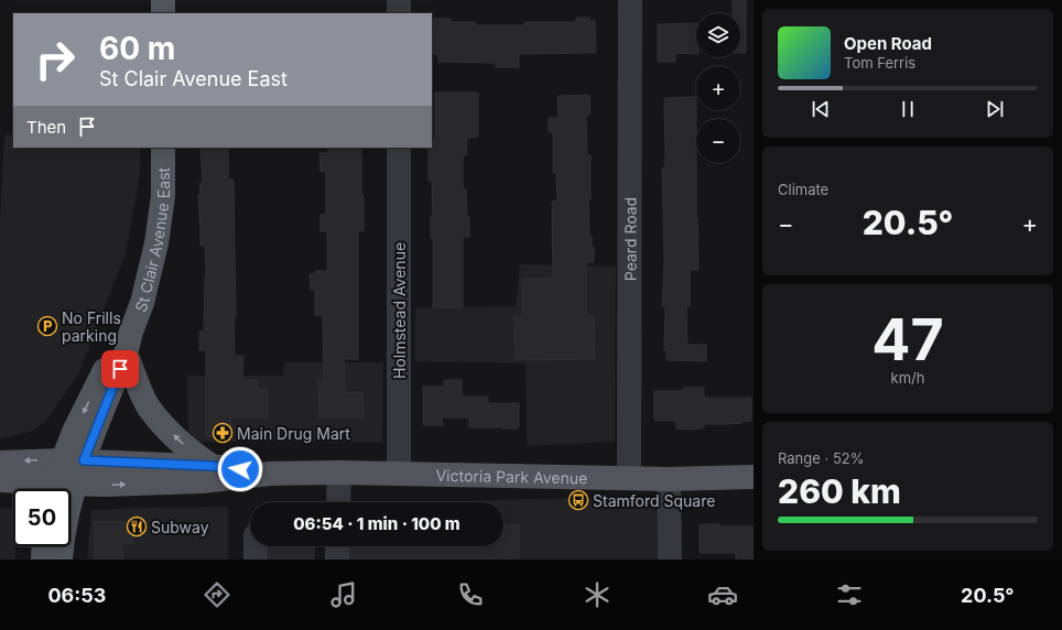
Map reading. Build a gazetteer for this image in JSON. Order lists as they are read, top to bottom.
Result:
{
  "streets": {
    "main road": ["St Clair Avenue East", "Victoria Park Avenue"],
    "street": ["Peard Road", "Holmstead Avenue"]
  },
  "crossings": [
    ["St Clair Avenue East", "Victoria Park Avenue"],
    ["Peard Road", "Victoria Park Avenue"],
    ["Holmstead Avenue", "Victoria Park Avenue"]
  ],
  "places": {
    "parking": ["No Frills parking"],
    "pharmacy": ["Main Drug Mart"],
    "bus stop": ["Stamford Square"],
    "restaurant": ["Subway"]
  },
  "page": {
    "map_buttons": ["+", "−"],
    "turn": ["60 m", "St Clair Avenue East"],
    "song": ["Open Road", "Tom Ferris"],
    "then": "Then",
    "tile": [
      "Climate",
      ["47", "km/h"],
      ["Range · 52%", "260 km"]
    ],
    "heat": ["−", "20.5°", "+"],
    "limit": "50",
    "trip": "06:54 · 1 min · 100 m",
    "tabs": ["06:53", "20.5°"]
  }
}
